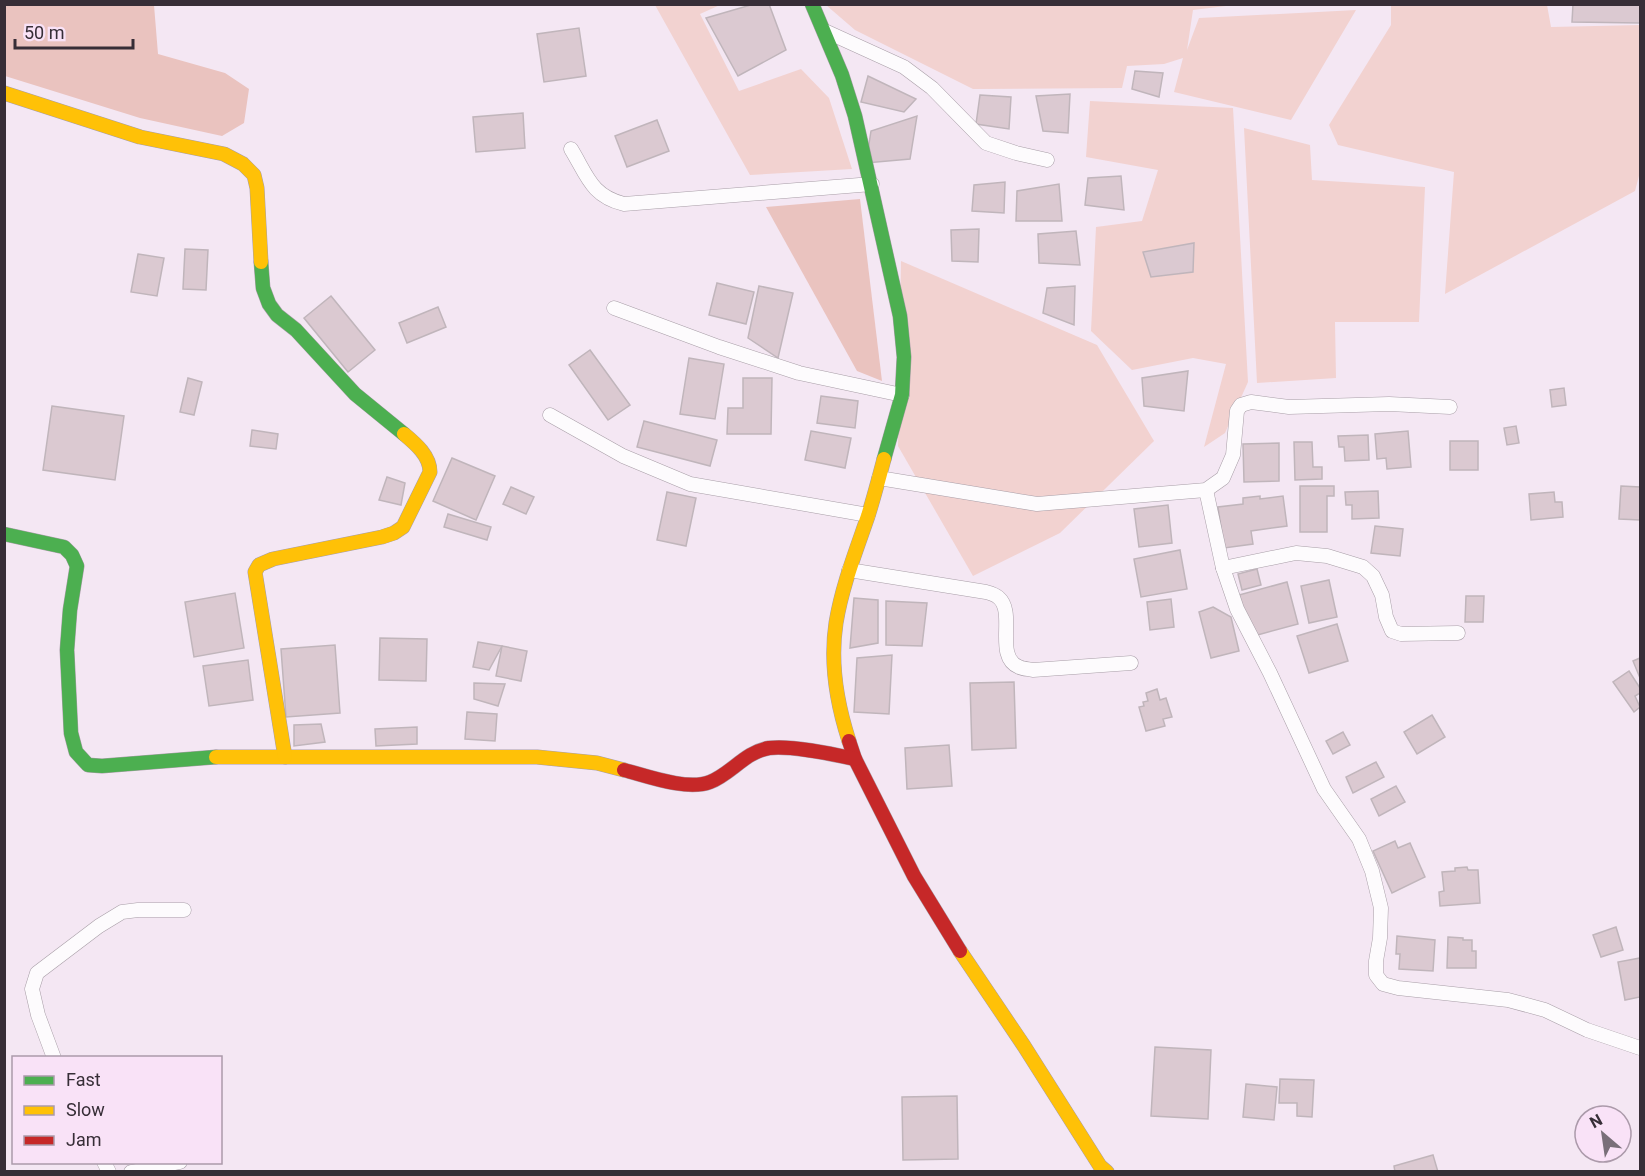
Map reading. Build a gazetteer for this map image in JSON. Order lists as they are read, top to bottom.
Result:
{
  "legend": ["Fast", "Slow", "Jam"],
  "scale_bar": "50 m",
  "north": "top left"
}
